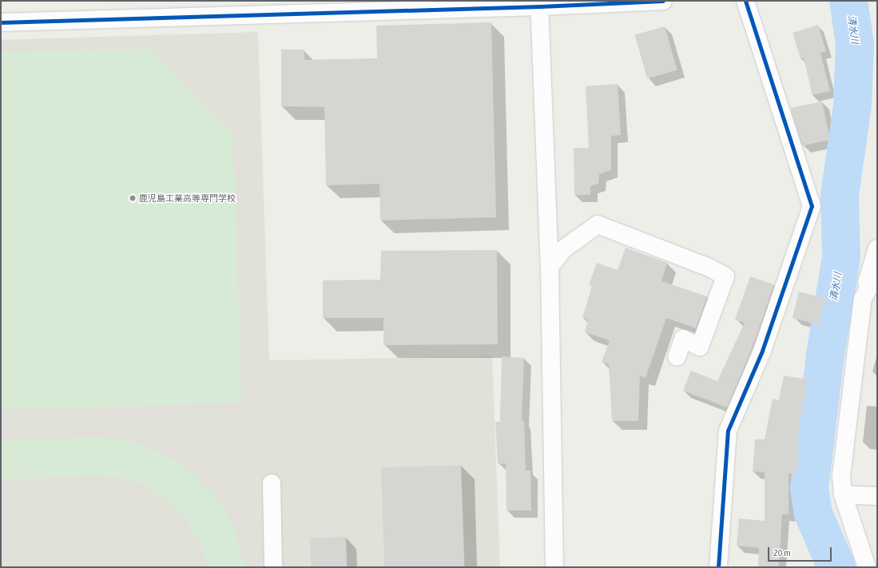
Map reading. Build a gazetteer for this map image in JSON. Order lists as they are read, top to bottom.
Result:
{
  "water": ["清水川"],
  "places": ["鹿児島工業高等専門学校"],
  "scale_bar": "20 m"
}
